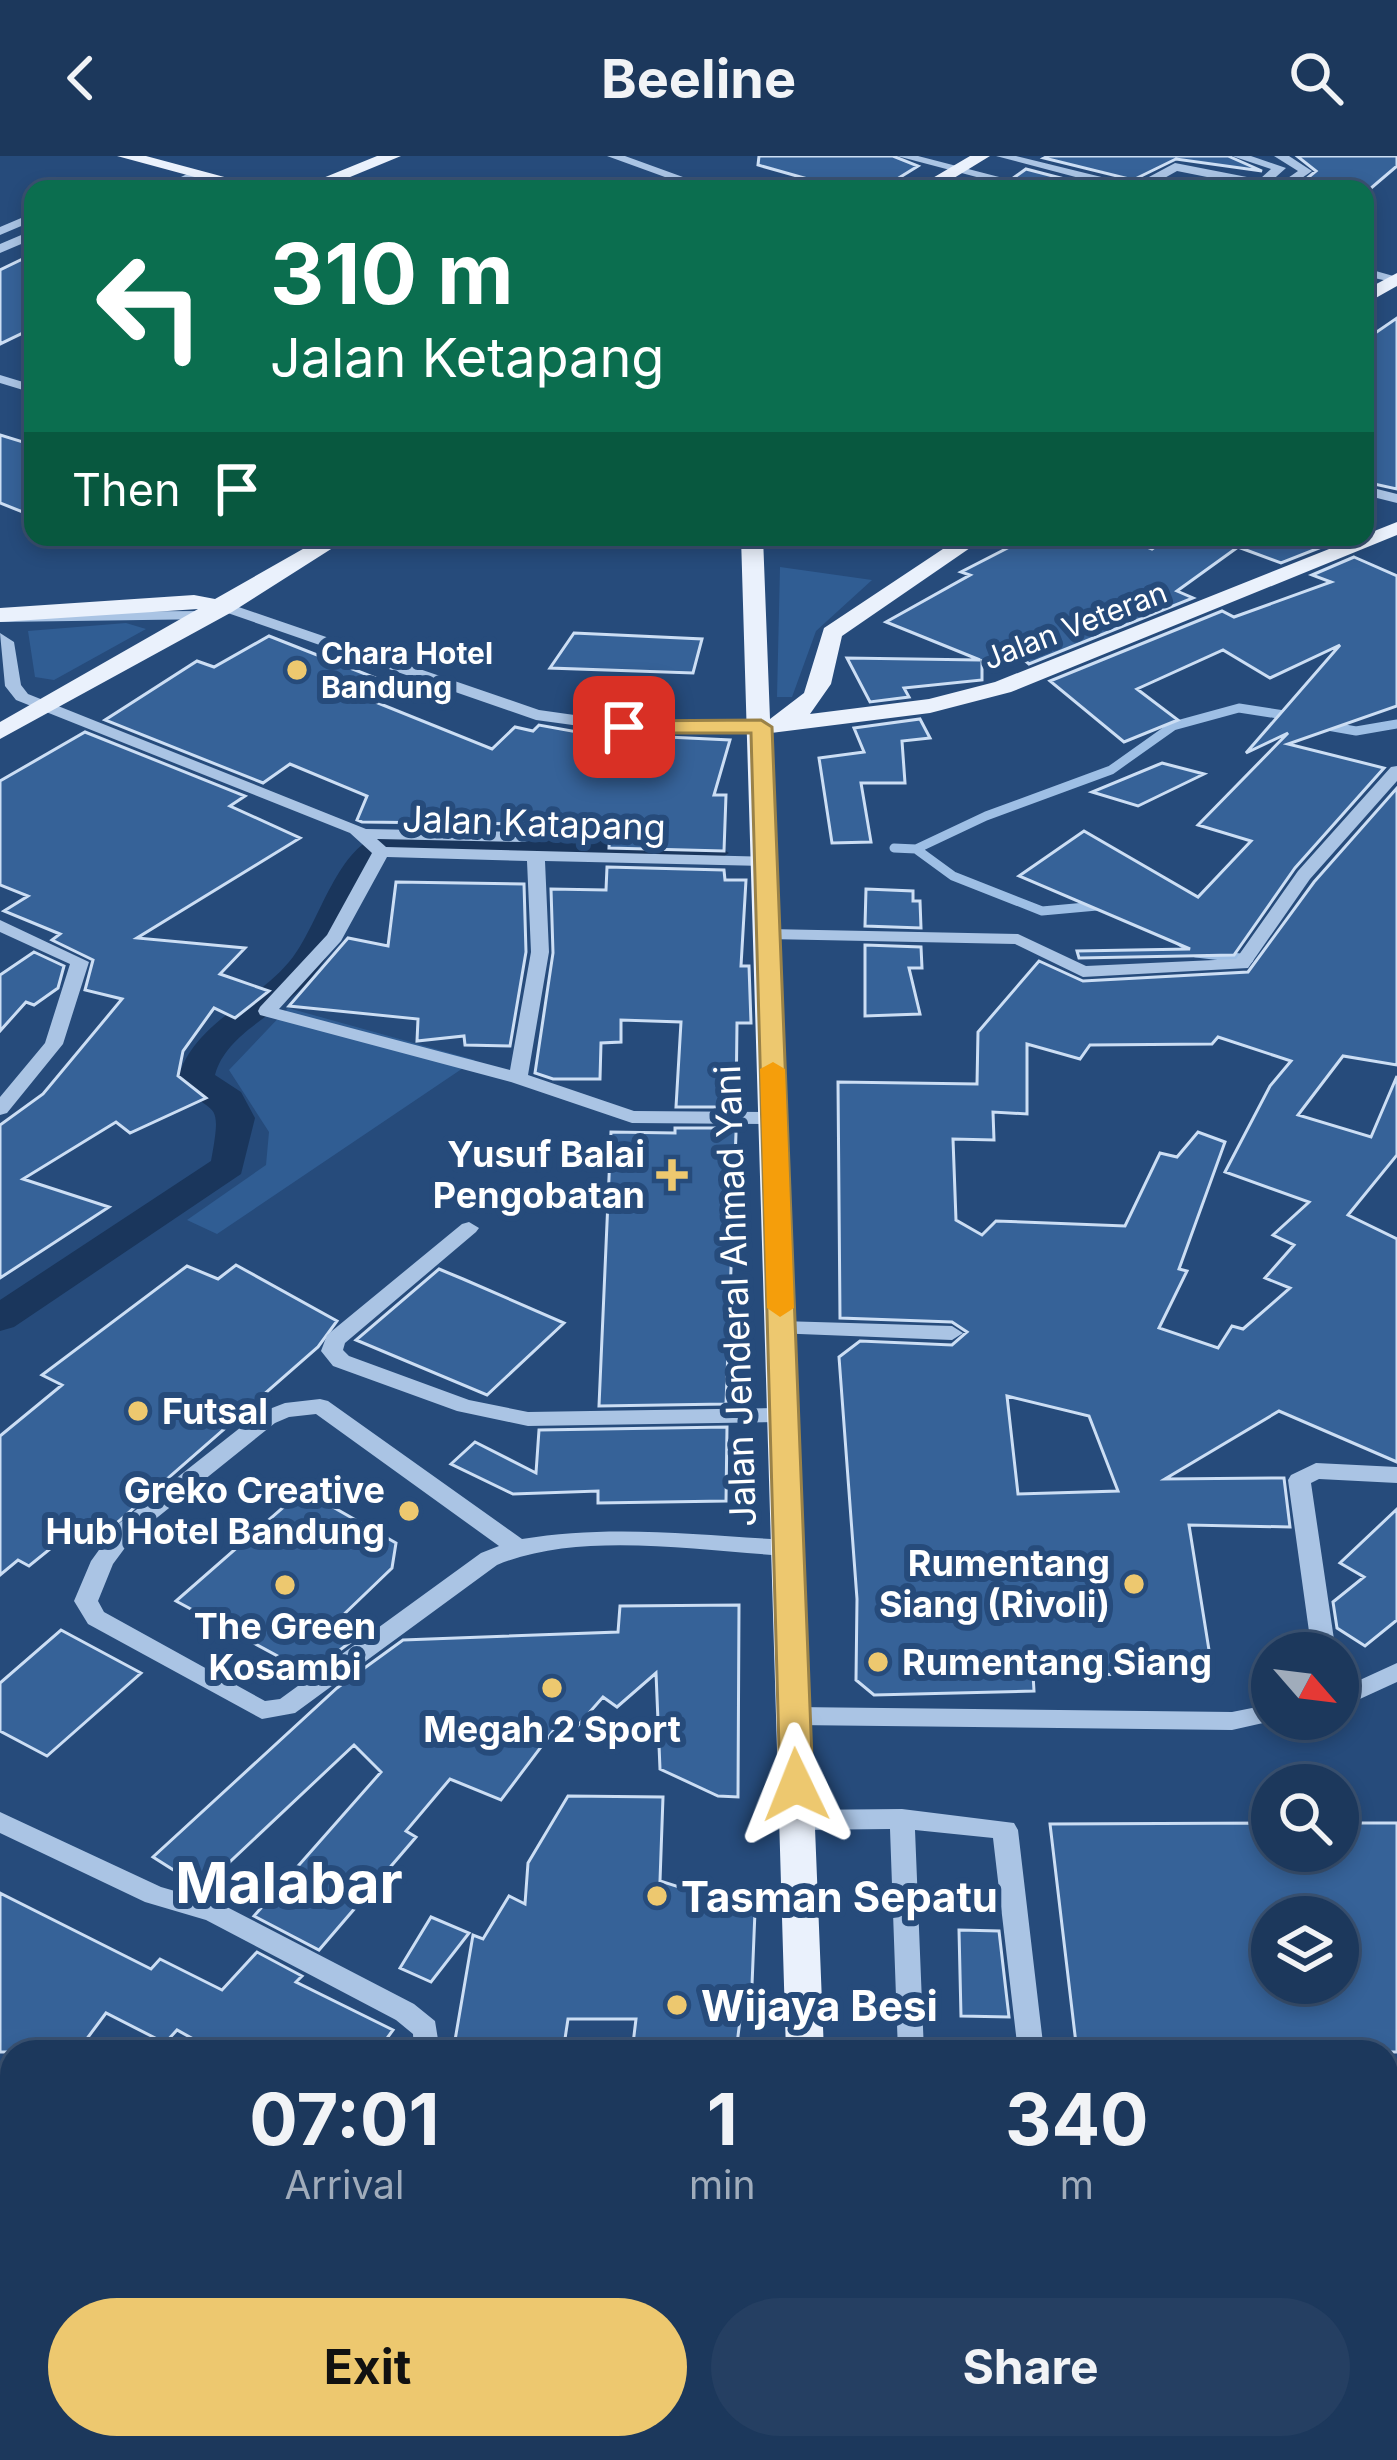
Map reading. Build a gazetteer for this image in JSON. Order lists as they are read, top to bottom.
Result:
{
  "streets": {
    "main road": ["Jalan Veteran", "Jalan Jenderal Ahmad Yani"],
    "street": ["Jalan Katapang"]
  },
  "crossings": [
    ["Jalan Veteran", "Jalan Jenderal Ahmad Yani"],
    ["Jalan Katapang", "Jalan Jenderal Ahmad Yani"]
  ],
  "districts": ["Malabar"],
  "places": {
    "other": [
      "Chara Hotel Bandung",
      "Futsal",
      "Greko Creative Hub Hotel Bandung",
      "Rumentang Siang (Rivoli)",
      "The Green Kosambi",
      "Rumentang Siang",
      "Megah 2 Sport",
      "Tasman Sepatu",
      "Wijaya Besi"
    ],
    "health": ["Yusuf Balai Pengobatan"]
  },
  "north": "bottom right",
  "page": {
    "header": "Beeline",
    "turn": ["310 m", "Jalan Ketapang"],
    "then": "Then",
    "eta": [
      "07:01",
      "Arrival",
      "1",
      "min",
      "340",
      "m"
    ],
    "buttons": ["Exit", "Share"]
  }
}
